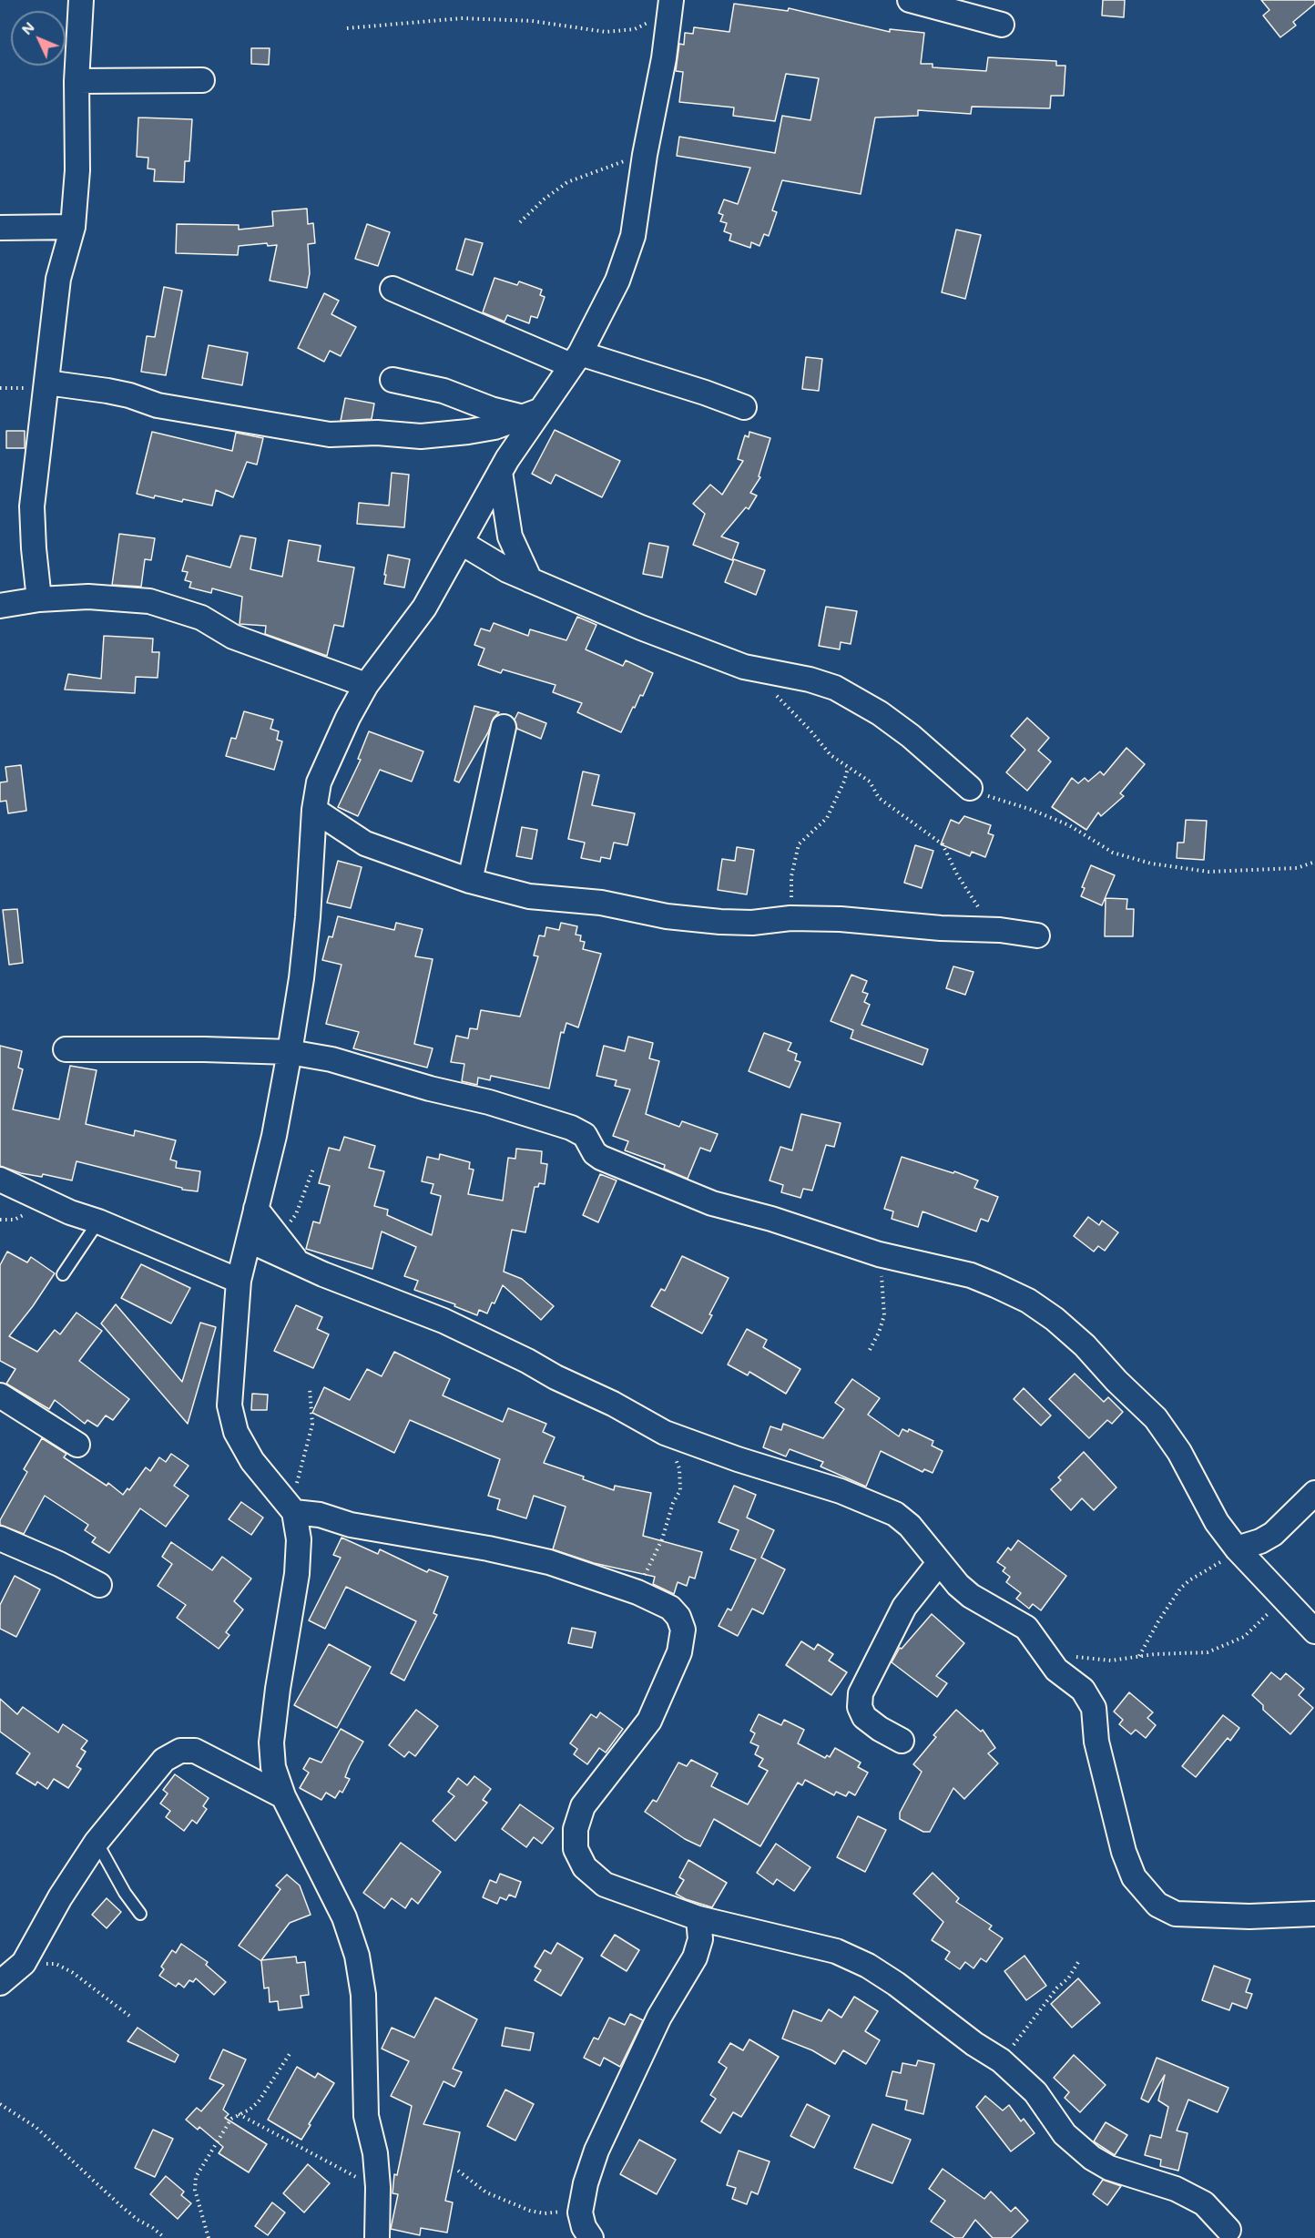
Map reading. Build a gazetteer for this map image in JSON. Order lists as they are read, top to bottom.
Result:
{
  "north": "top left"
}
